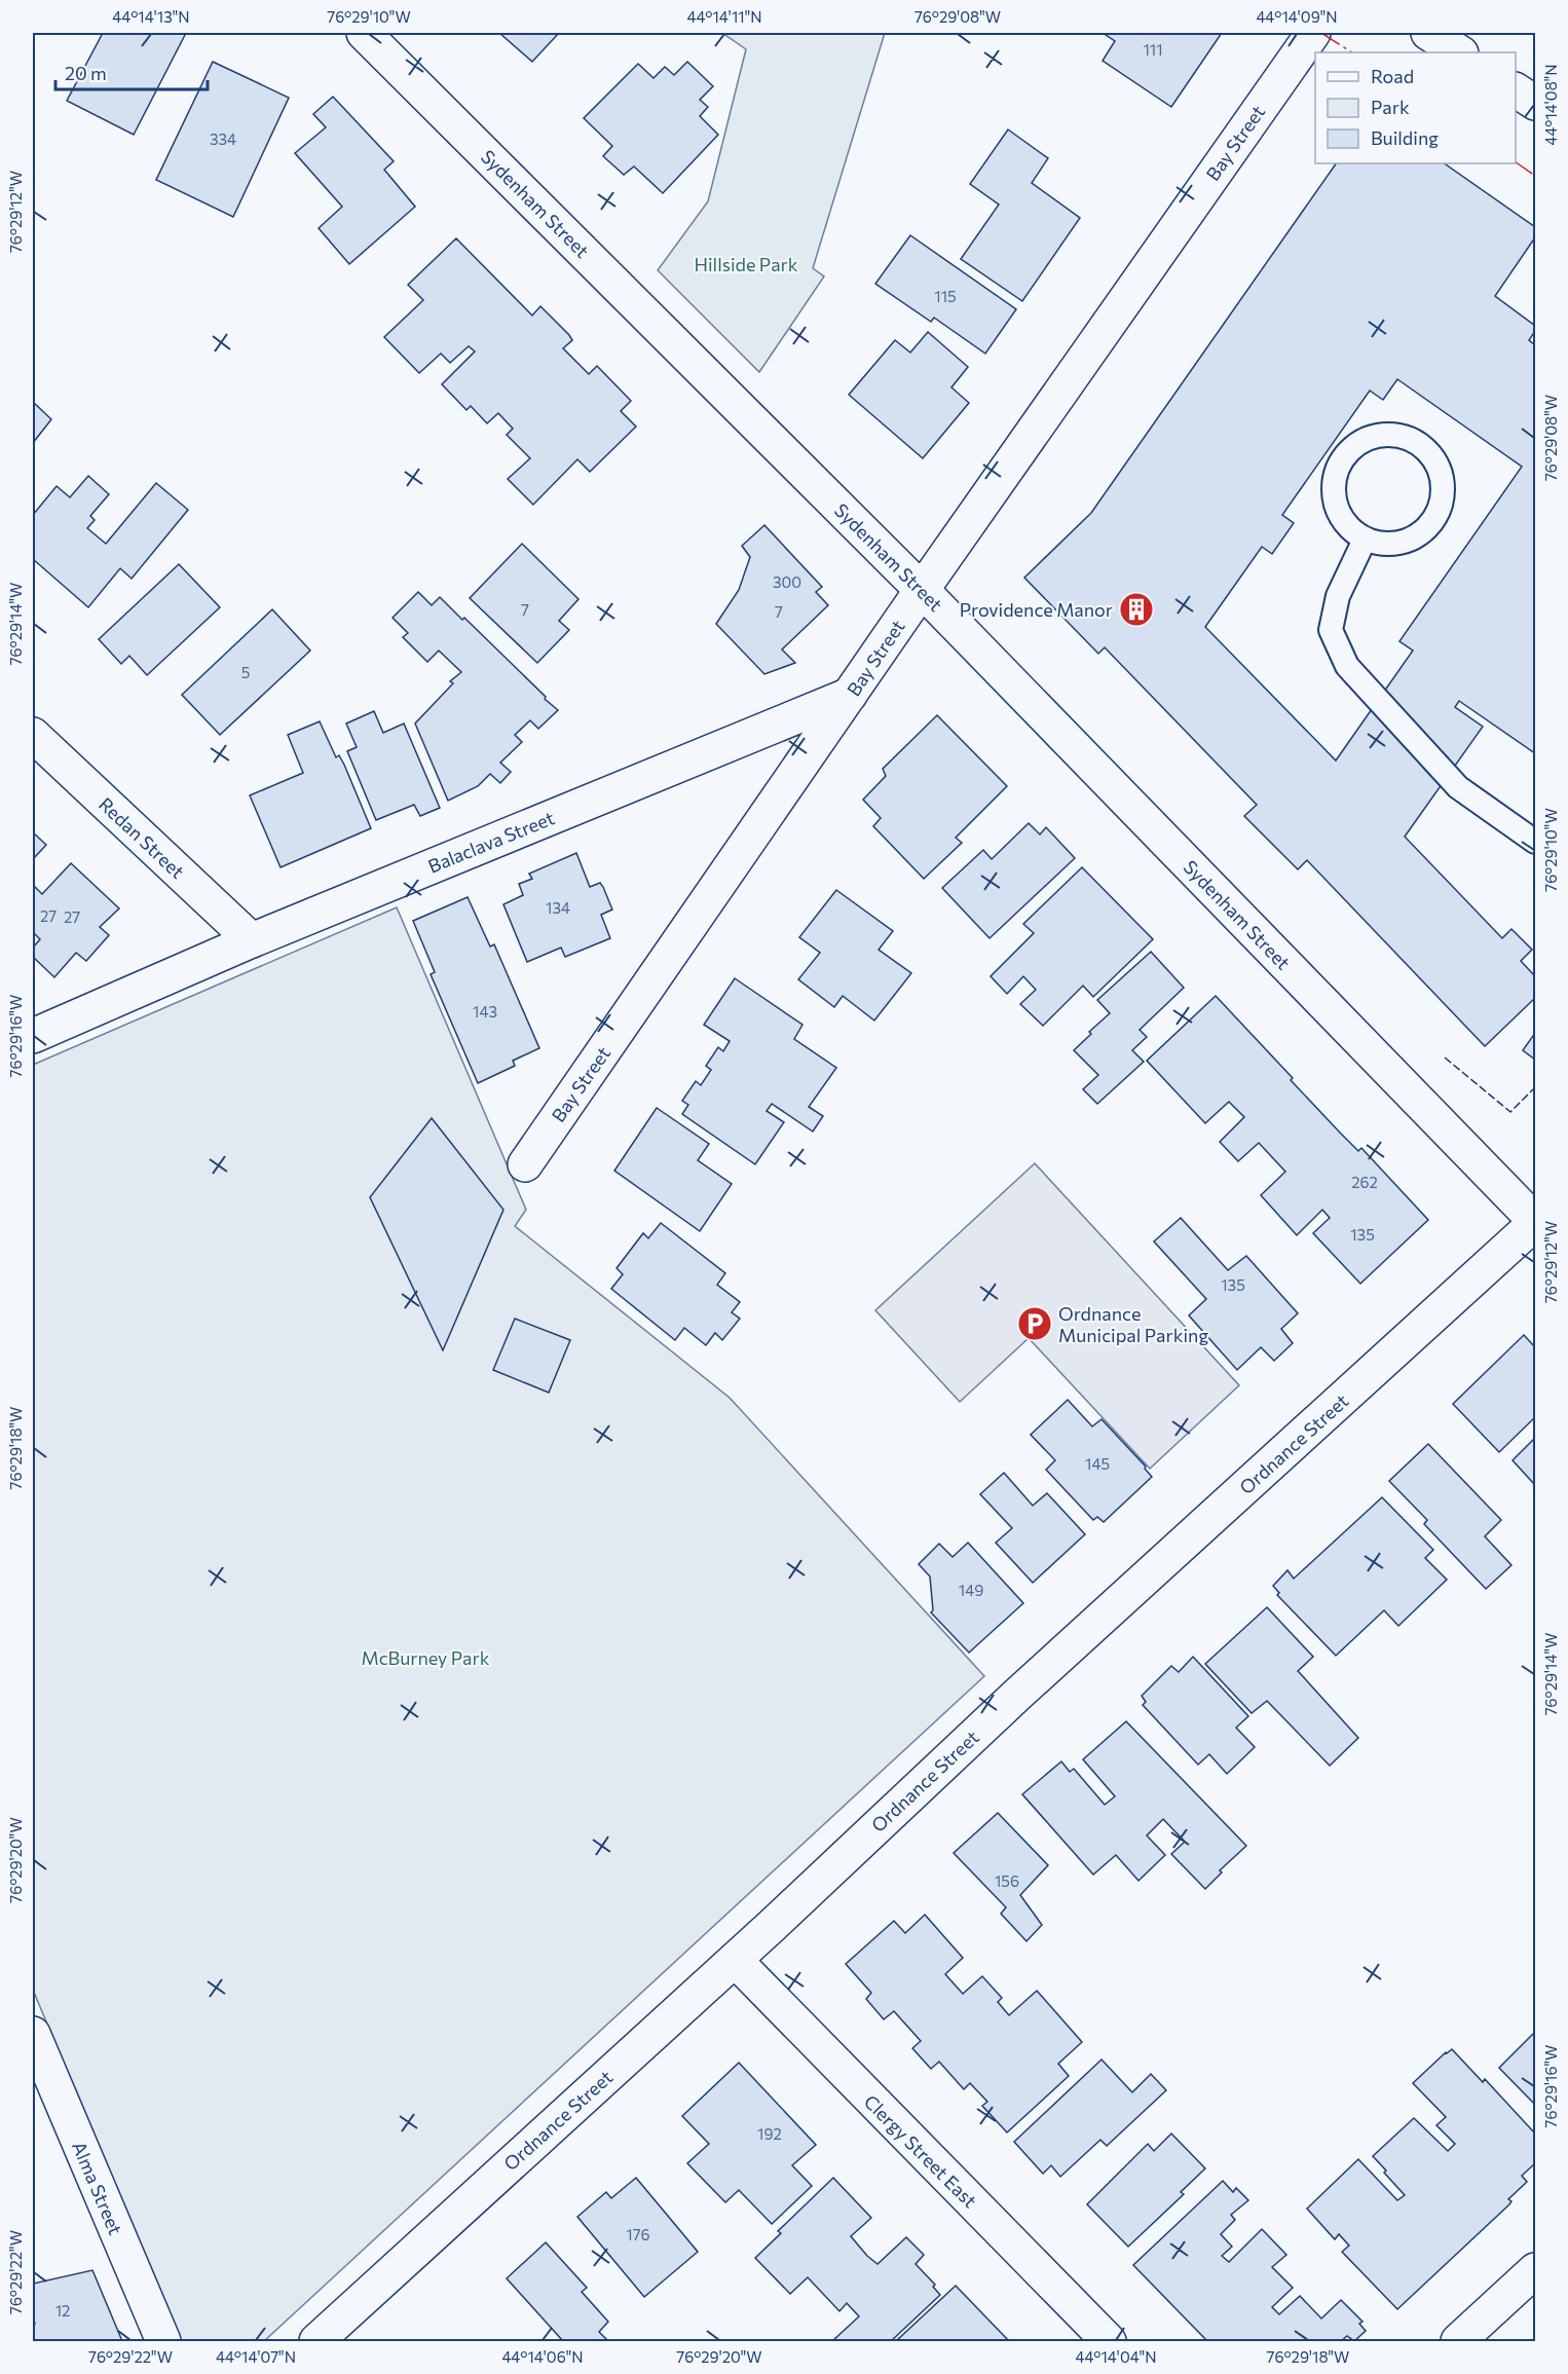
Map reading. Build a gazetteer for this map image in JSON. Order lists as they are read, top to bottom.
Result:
{
  "streets": {
    "street": [
      "Bay Street",
      "Sydenham Street",
      "Redan Street",
      "Balaclava Street",
      "Ordnance Street",
      "Clergy Street East",
      "Alma Street"
    ]
  },
  "crossings": [
    ["Bay Street", "Sydenham Street"],
    ["Bay Street", "Balaclava Street"],
    ["Sydenham Street", "Ordnance Street"],
    ["Redan Street", "Balaclava Street"],
    ["Ordnance Street", "Clergy Street East"]
  ],
  "parks": ["Hillside Park", "McBurney Park"],
  "places": {
    "building": ["Providence Manor"],
    "parking": ["Ordnance Municipal Parking"]
  },
  "house_numbers": [
    "111",
    "334",
    "115",
    "300",
    "7",
    "7",
    "5",
    "134",
    "27",
    "27",
    "143",
    "262",
    "135",
    "135",
    "145",
    "149",
    "156",
    "192",
    "176",
    "12"
  ],
  "legend": ["Road", "Park", "Building"],
  "scale_bar": "20 m",
  "coordinates": [
    "44°14'13\"N",
    "76°29'10\"W",
    "44°14'11\"N",
    "76°29'08\"W",
    "44°14'09\"N",
    "44°14'08\"N",
    "76°29'12\"W",
    "76°29'14\"W",
    "76°29'16\"W",
    "76°29'18\"W",
    "76°29'20\"W",
    "76°29'22\"W",
    "44°14'07\"N",
    "44°14'06\"N",
    "44°14'04\"N"
  ]
}
